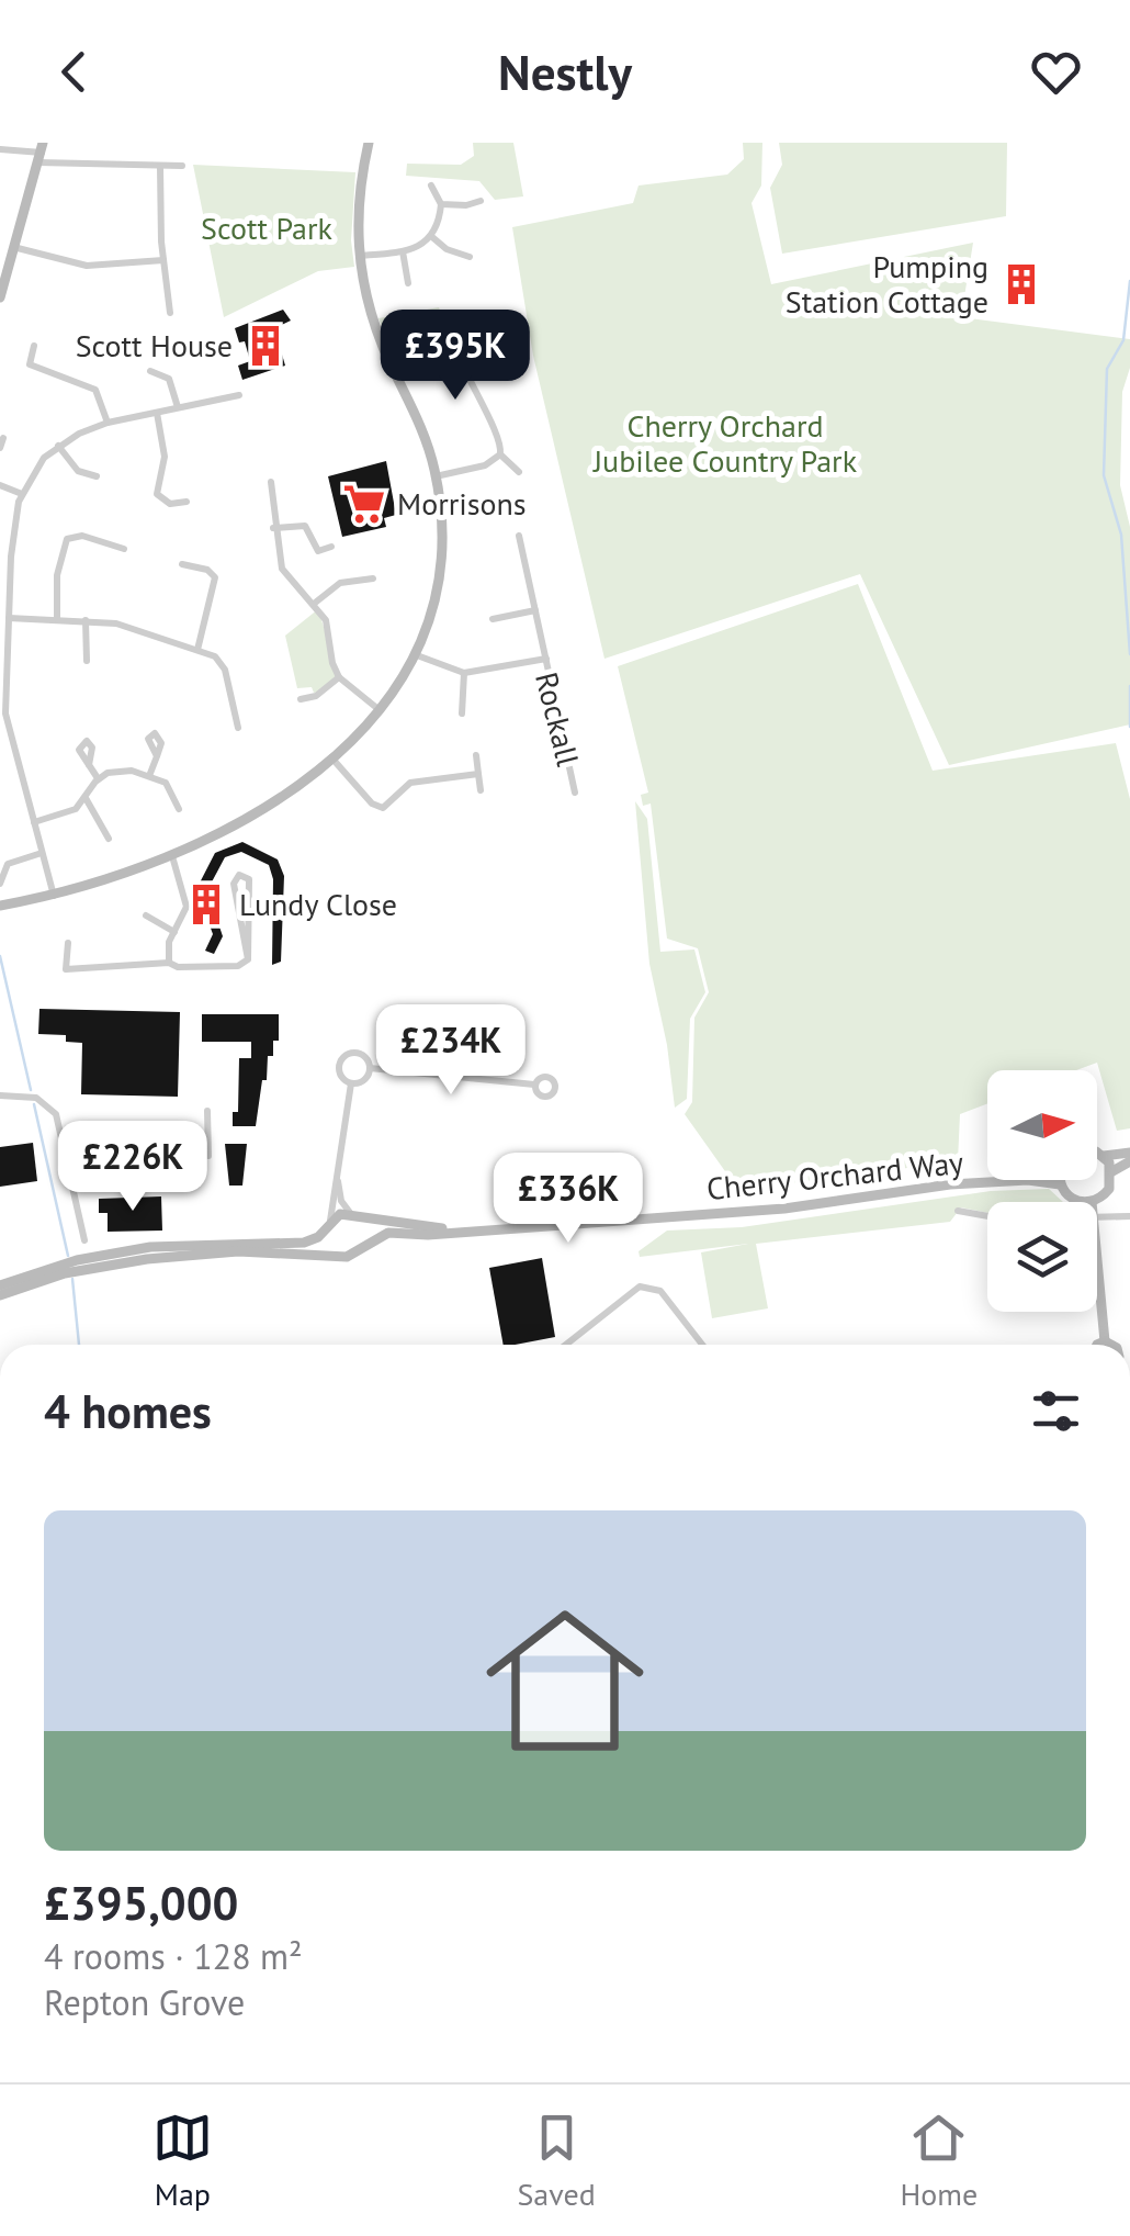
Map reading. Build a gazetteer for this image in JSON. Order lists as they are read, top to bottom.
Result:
{
  "streets": {
    "main road": ["Cherry Orchard Way"],
    "street": ["Rockall"]
  },
  "parks": ["Scott Park", "Cherry Orchard Jubilee Country Park"],
  "places": {
    "building": ["Pumping Station Cottage", "Scott House", "Lundy Close"],
    "supermarket": ["Morrisons"]
  },
  "north": "right",
  "page": {
    "header": "Nestly",
    "price": [
      "£395K",
      "£234K",
      "£226K",
      "£336K"
    ],
    "heading": "4 homes",
    "list": [
      {
        "name": "£395,000",
        "note": "4 rooms · 128 m² · Repton Grove"
      }
    ],
    "tabs": ["Map", "Saved", "Home"]
  }
}
